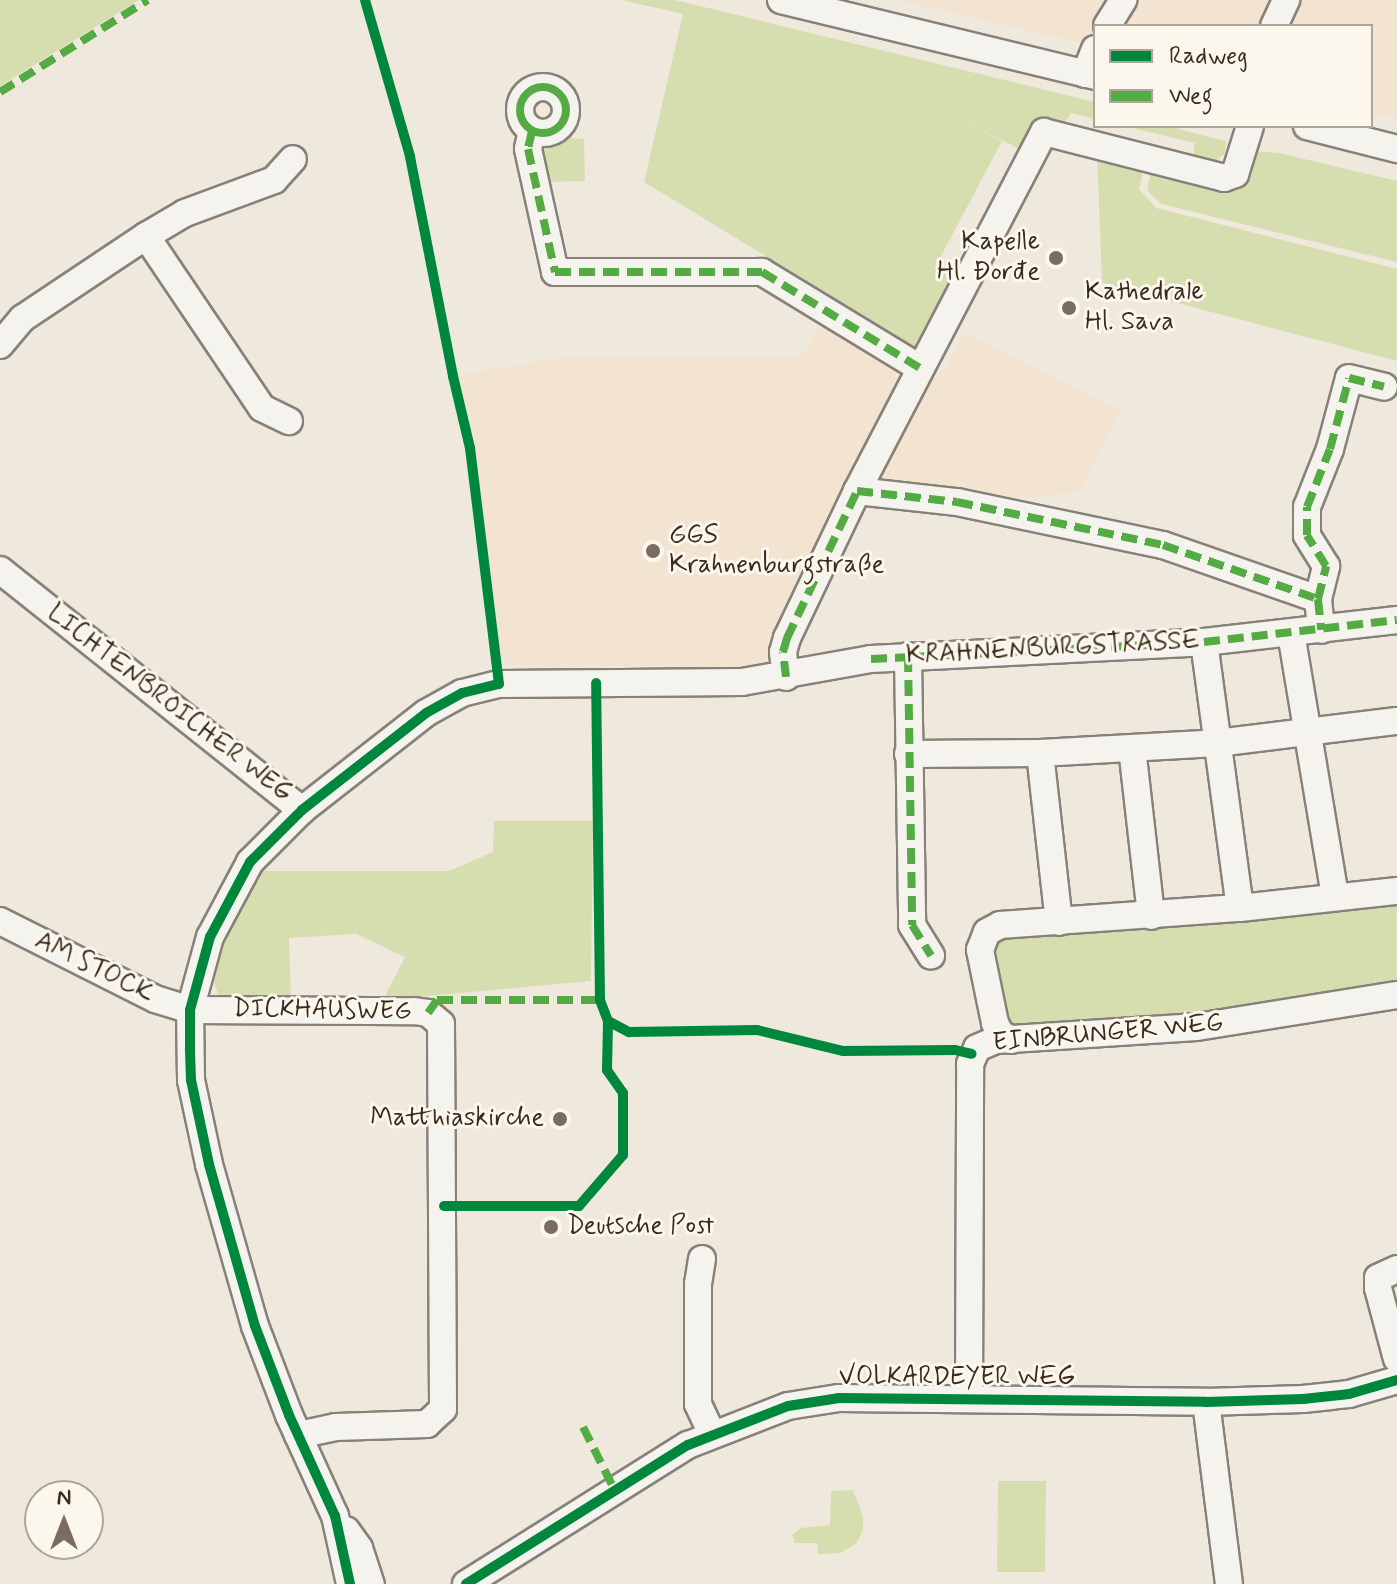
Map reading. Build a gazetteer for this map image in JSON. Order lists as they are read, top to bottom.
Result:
{
  "streets": {
    "street": [
      "KRAHNENBURGSTRASSE",
      "LICHTENBROICHER WEG",
      "AM STOCK",
      "DICKHAUSWEG",
      "EINBRUNGER WEG",
      "VOLKARDEYER WEG"
    ]
  },
  "crossings": [
    ["KRAHNENBURGSTRASSE", "LICHTENBROICHER WEG"],
    ["LICHTENBROICHER WEG", "AM STOCK"],
    ["LICHTENBROICHER WEG", "DICKHAUSWEG"],
    ["AM STOCK", "DICKHAUSWEG"],
    ["EINBRUNGER WEG", "VOLKARDEYER WEG"]
  ],
  "places": [
    "Kapelle Hl. Đorđe",
    "Kathedrale Hl. Sava",
    "GGS Krahnenburgstraße",
    "Matthiaskirche",
    "Deutsche Post"
  ],
  "legend": ["Radweg", "Weg"],
  "north": "top"
}
